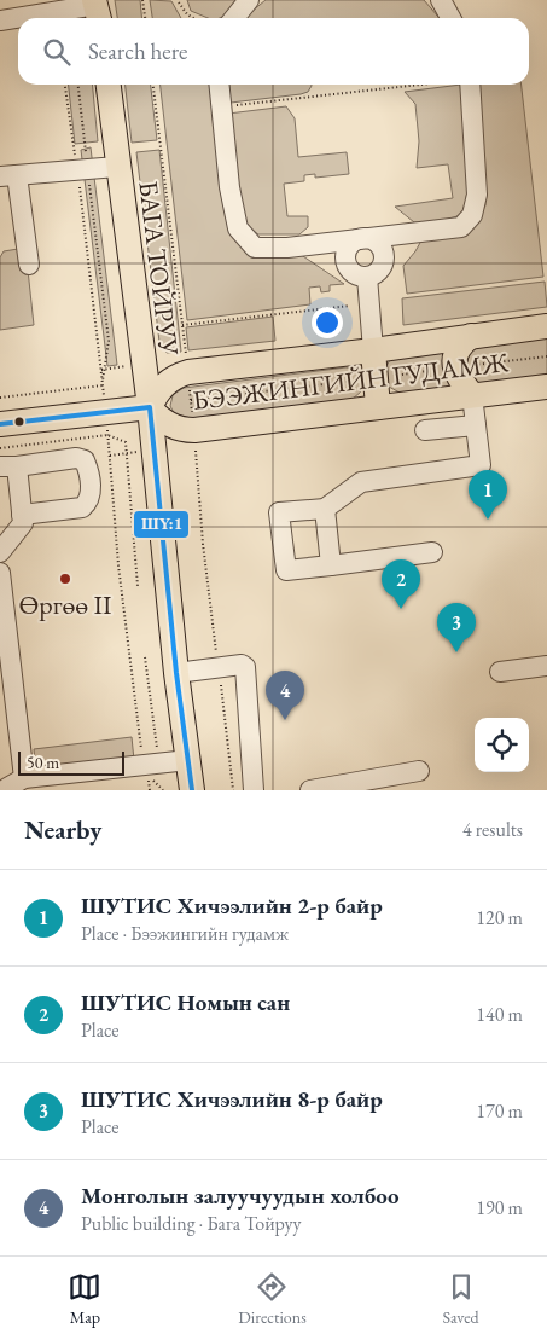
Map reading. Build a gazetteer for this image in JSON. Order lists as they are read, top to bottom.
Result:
{
  "streets": {
    "main road": ["БАГА ТОЙРУУ", "БЭЭЖИНГИЙН ГУДАМЖ"]
  },
  "crossings": [
    ["БАГА ТОЙРУУ", "БЭЭЖИНГИЙН ГУДАМЖ"]
  ],
  "places": ["Өргөө II"],
  "lines": ["transit line ШҮ:1"],
  "scale_bar": "50 m",
  "page": {
    "search": "Search here",
    "pins": [
      "1",
      "2",
      "3",
      "4"
    ],
    "scale": "50 m",
    "heading": ["Nearby", "4 results"],
    "list": [
      {
        "mark": "1",
        "name": "ШУТИС Хичээлийн 2-р байр",
        "note": "Place · Бээжингийн гудамж",
        "value": "120 m"
      },
      {
        "mark": "2",
        "name": "ШУТИС Номын сан",
        "note": "Place",
        "value": "140 m"
      },
      {
        "mark": "3",
        "name": "ШУТИС Хичээлийн 8-р байр",
        "note": "Place",
        "value": "170 m"
      },
      {
        "mark": "4",
        "name": "Монголын залуучуудын холбоо",
        "note": "Public building · Бага Тойруу",
        "value": "190 m"
      }
    ],
    "nav": ["Map", "Directions", "Saved"]
  }
}
